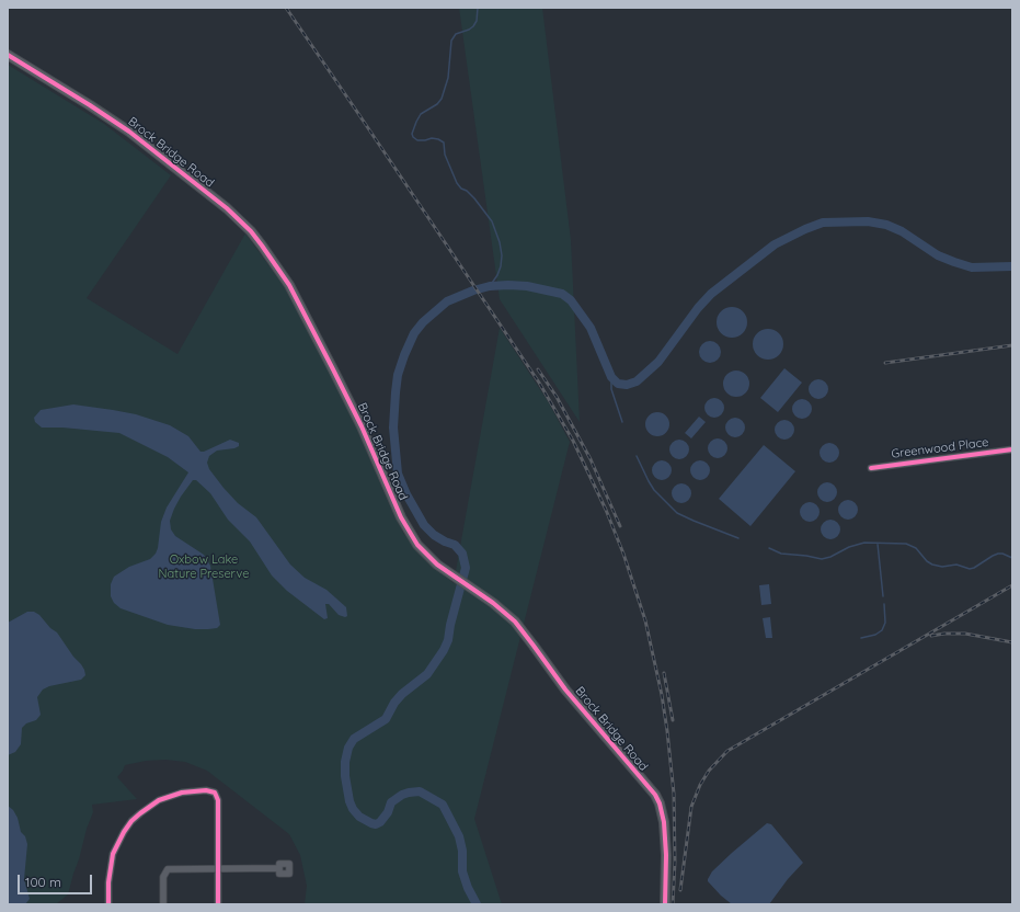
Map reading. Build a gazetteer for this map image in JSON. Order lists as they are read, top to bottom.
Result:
{
  "streets": {
    "street": ["Brock Bridge Road", "Greenwood Place"]
  },
  "parks": ["Oxbow Lake Nature Preserve"],
  "scale_bar": "100 m"
}
